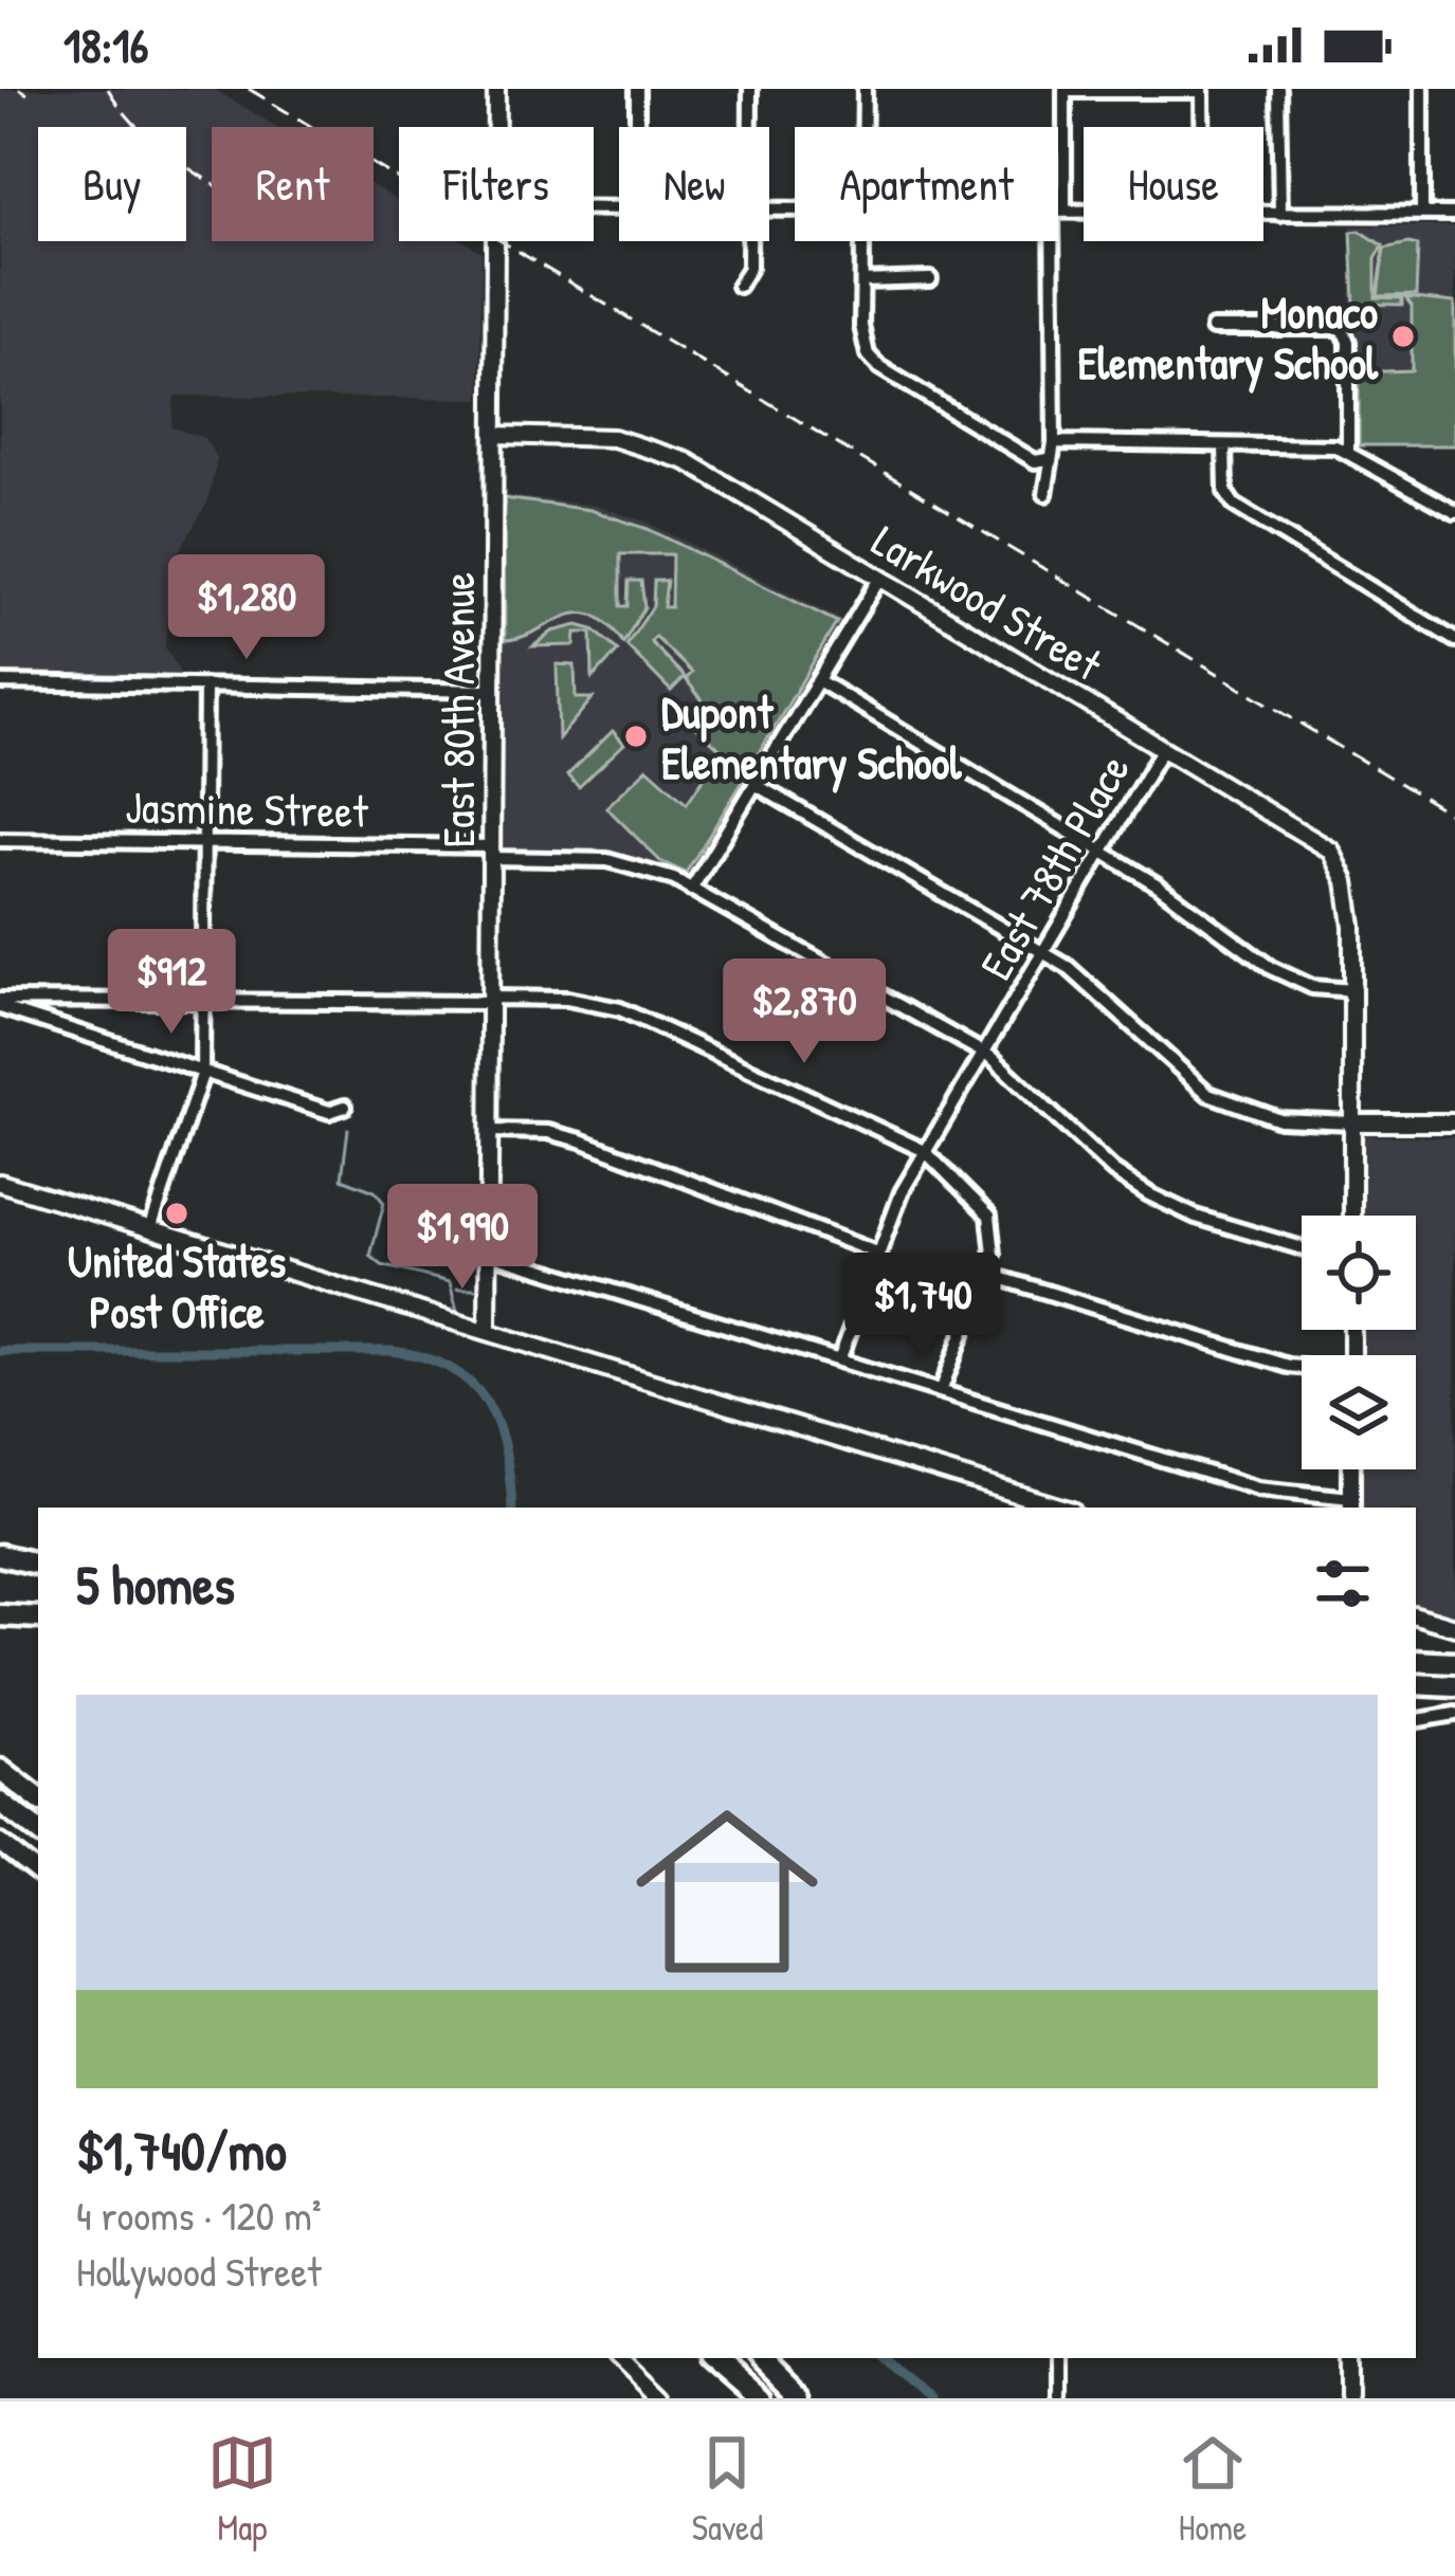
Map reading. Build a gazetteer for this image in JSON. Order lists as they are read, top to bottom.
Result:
{
  "streets": {
    "street": [
      "Larkwood Street",
      "East 80th Avenue",
      "Jasmine Street",
      "East 78th Place"
    ]
  },
  "crossings": [
    ["Larkwood Street", "East 80th Avenue"],
    ["Larkwood Street", "East 78th Place"],
    ["East 80th Avenue", "Jasmine Street"],
    ["Jasmine Street", "East 78th Place"]
  ],
  "places": ["Monaco Elementary School", "Dupont Elementary School", "United States Post Office"],
  "page": {
    "status": "18:16",
    "chip": [
      "Buy",
      "Rent",
      "Filters",
      "New",
      "Apartment",
      "House"
    ],
    "price": [
      "$1,280",
      "$912",
      "$2,870",
      "$1,990",
      "$1,740"
    ],
    "heading": "5 homes",
    "list": [
      {
        "name": "$1,740/mo",
        "note": "4 rooms · 120 m² · Hollywood Street"
      }
    ],
    "tabs": ["Map", "Saved", "Home"]
  }
}
